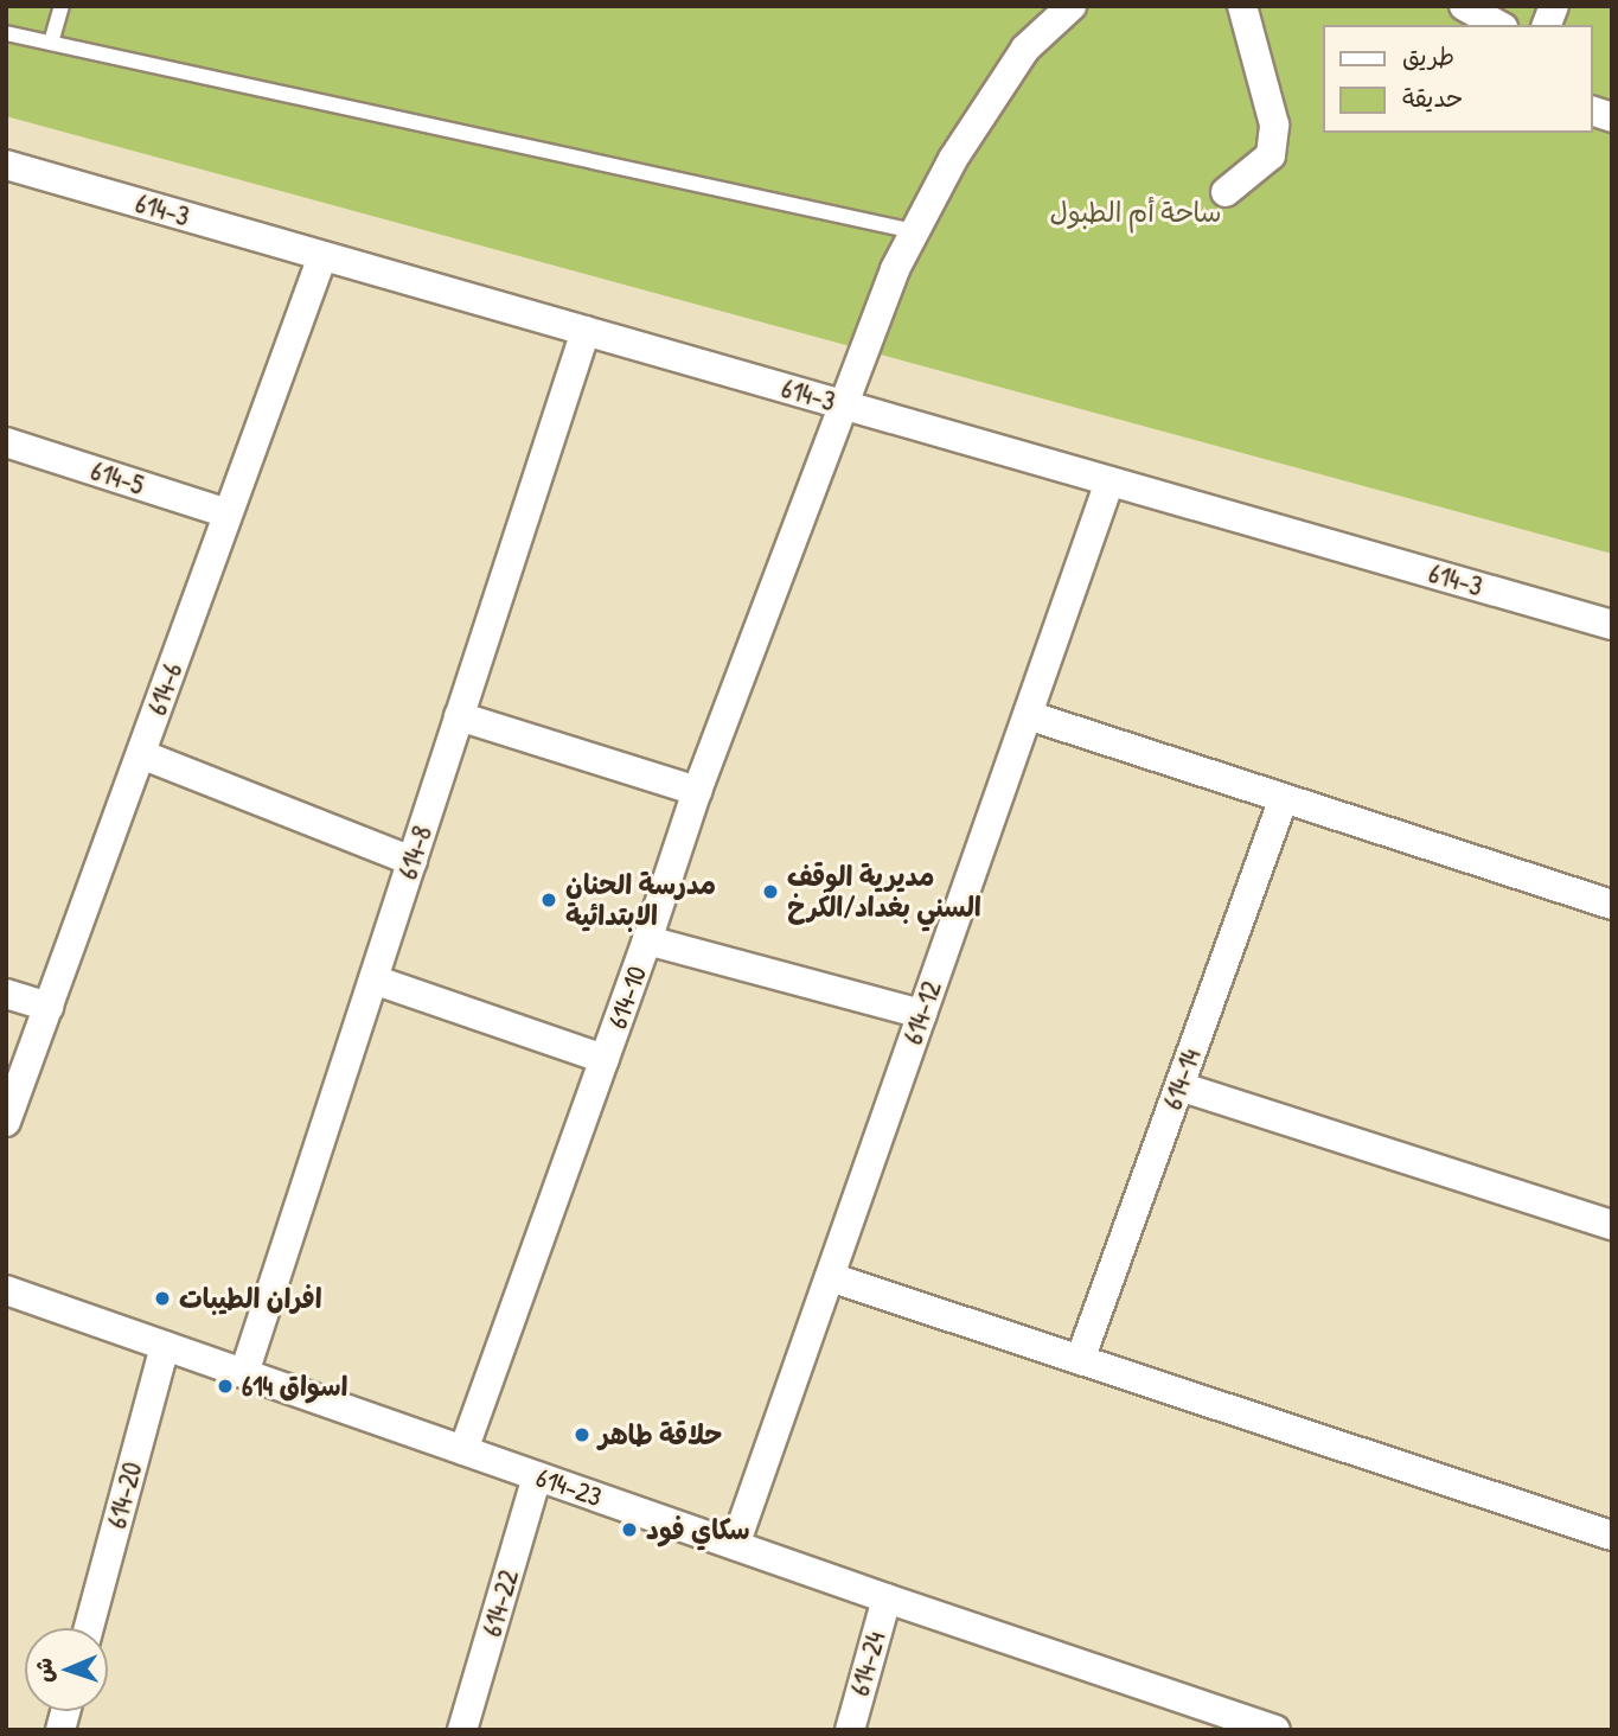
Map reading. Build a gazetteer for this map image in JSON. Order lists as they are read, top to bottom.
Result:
{
  "streets": {
    "street": [
      "614-3",
      "614-5",
      "614-6",
      "614-8",
      "614-10",
      "614-12",
      "614-14",
      "614-23",
      "614-20",
      "614-22",
      "614-24"
    ]
  },
  "crossings": [
    ["614-3", "614-6"],
    ["614-3", "614-8"],
    ["614-3", "614-10"],
    ["614-3", "614-12"],
    ["614-5", "614-6"],
    ["614-8", "614-23"],
    ["614-10", "614-23"],
    ["614-12", "614-23"],
    ["614-23", "614-20"],
    ["614-23", "614-22"],
    ["614-23", "614-24"]
  ],
  "parks": ["ساحة أم الطبول"],
  "places": [
    "مديرية الوقف السني بغداد/الكرخ",
    "مدرسة الحنان الابتدائية",
    "افران الطيبات",
    "اسواق 614",
    "حلاقة طاهر",
    "سكاي فود"
  ],
  "legend": ["طريق", "حديقة"],
  "north": "left"
}
